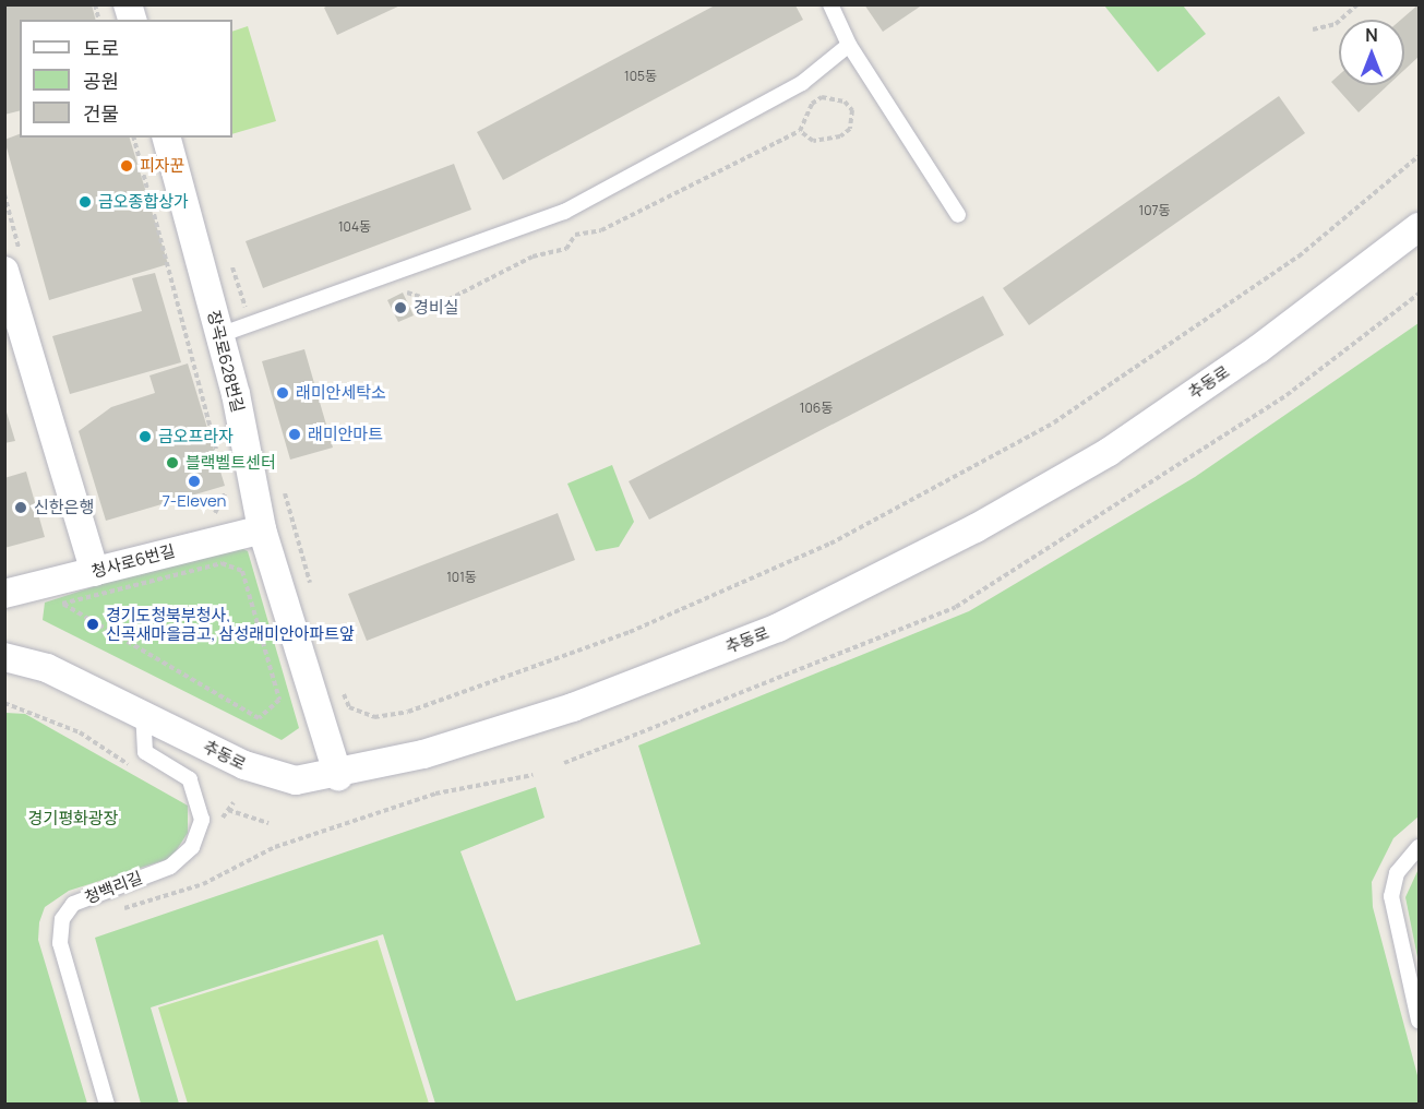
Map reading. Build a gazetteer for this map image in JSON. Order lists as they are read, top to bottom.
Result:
{
  "streets": {
    "street": ["장곡로628번길", "추동로", "청사로6번길"],
    "lane": ["청백리길"]
  },
  "crossings": [
    ["장곡로628번길", "추동로"],
    ["장곡로628번길", "청사로6번길"],
    ["추동로", "청백리길"]
  ],
  "parks": ["경기평화광장"],
  "places": [
    "피자꾼",
    "금오종합상가",
    "경비실",
    "래미안세탁소",
    "래미안마트",
    "금오프라자",
    "블랙벨트센터",
    "7-Eleven",
    "신한은행",
    "경기도청북부청사, 신곡새마을금고, 삼성래미안아파트앞"
  ],
  "house_numbers": [
    "105동",
    "107동",
    "104동",
    "106동",
    "101동"
  ],
  "legend": ["도로", "공원", "건물"],
  "north": "top"
}
